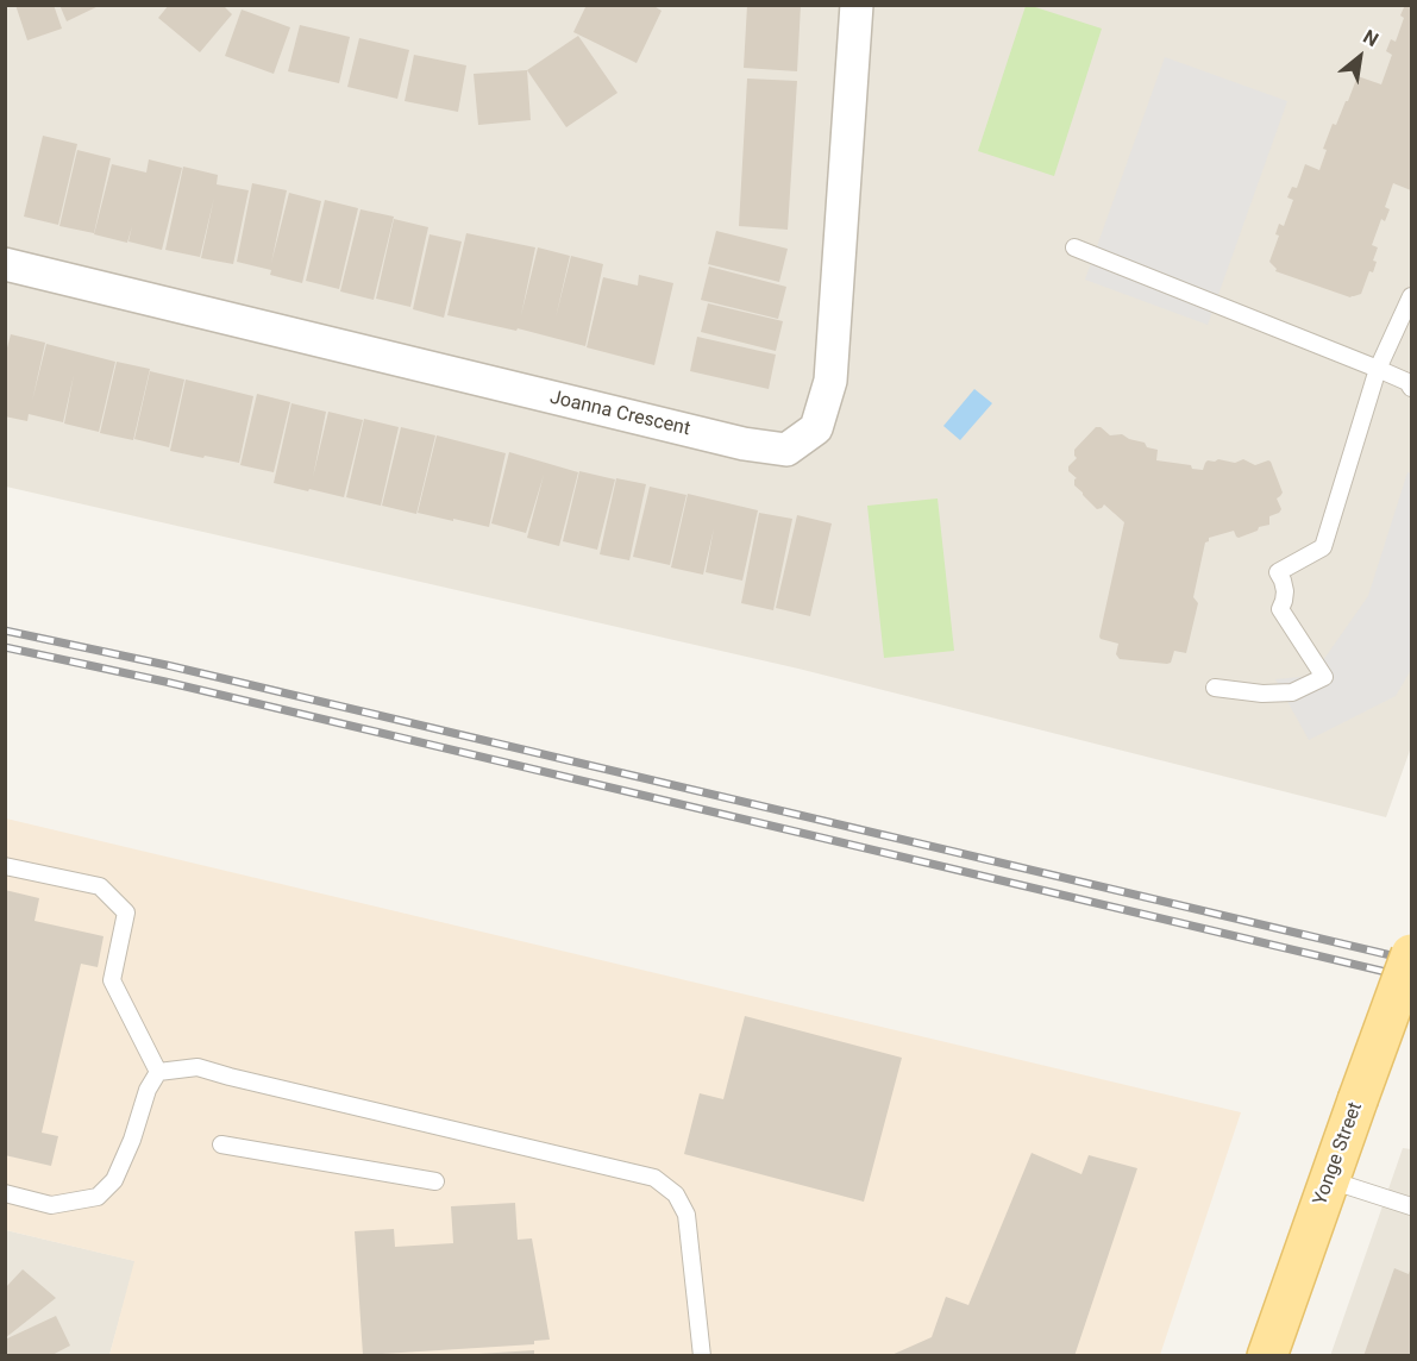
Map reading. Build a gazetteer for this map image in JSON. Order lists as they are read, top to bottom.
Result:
{
  "streets": {
    "main road": ["Yonge Street"],
    "street": ["Joanna Crescent"]
  },
  "north": "top right"
}
